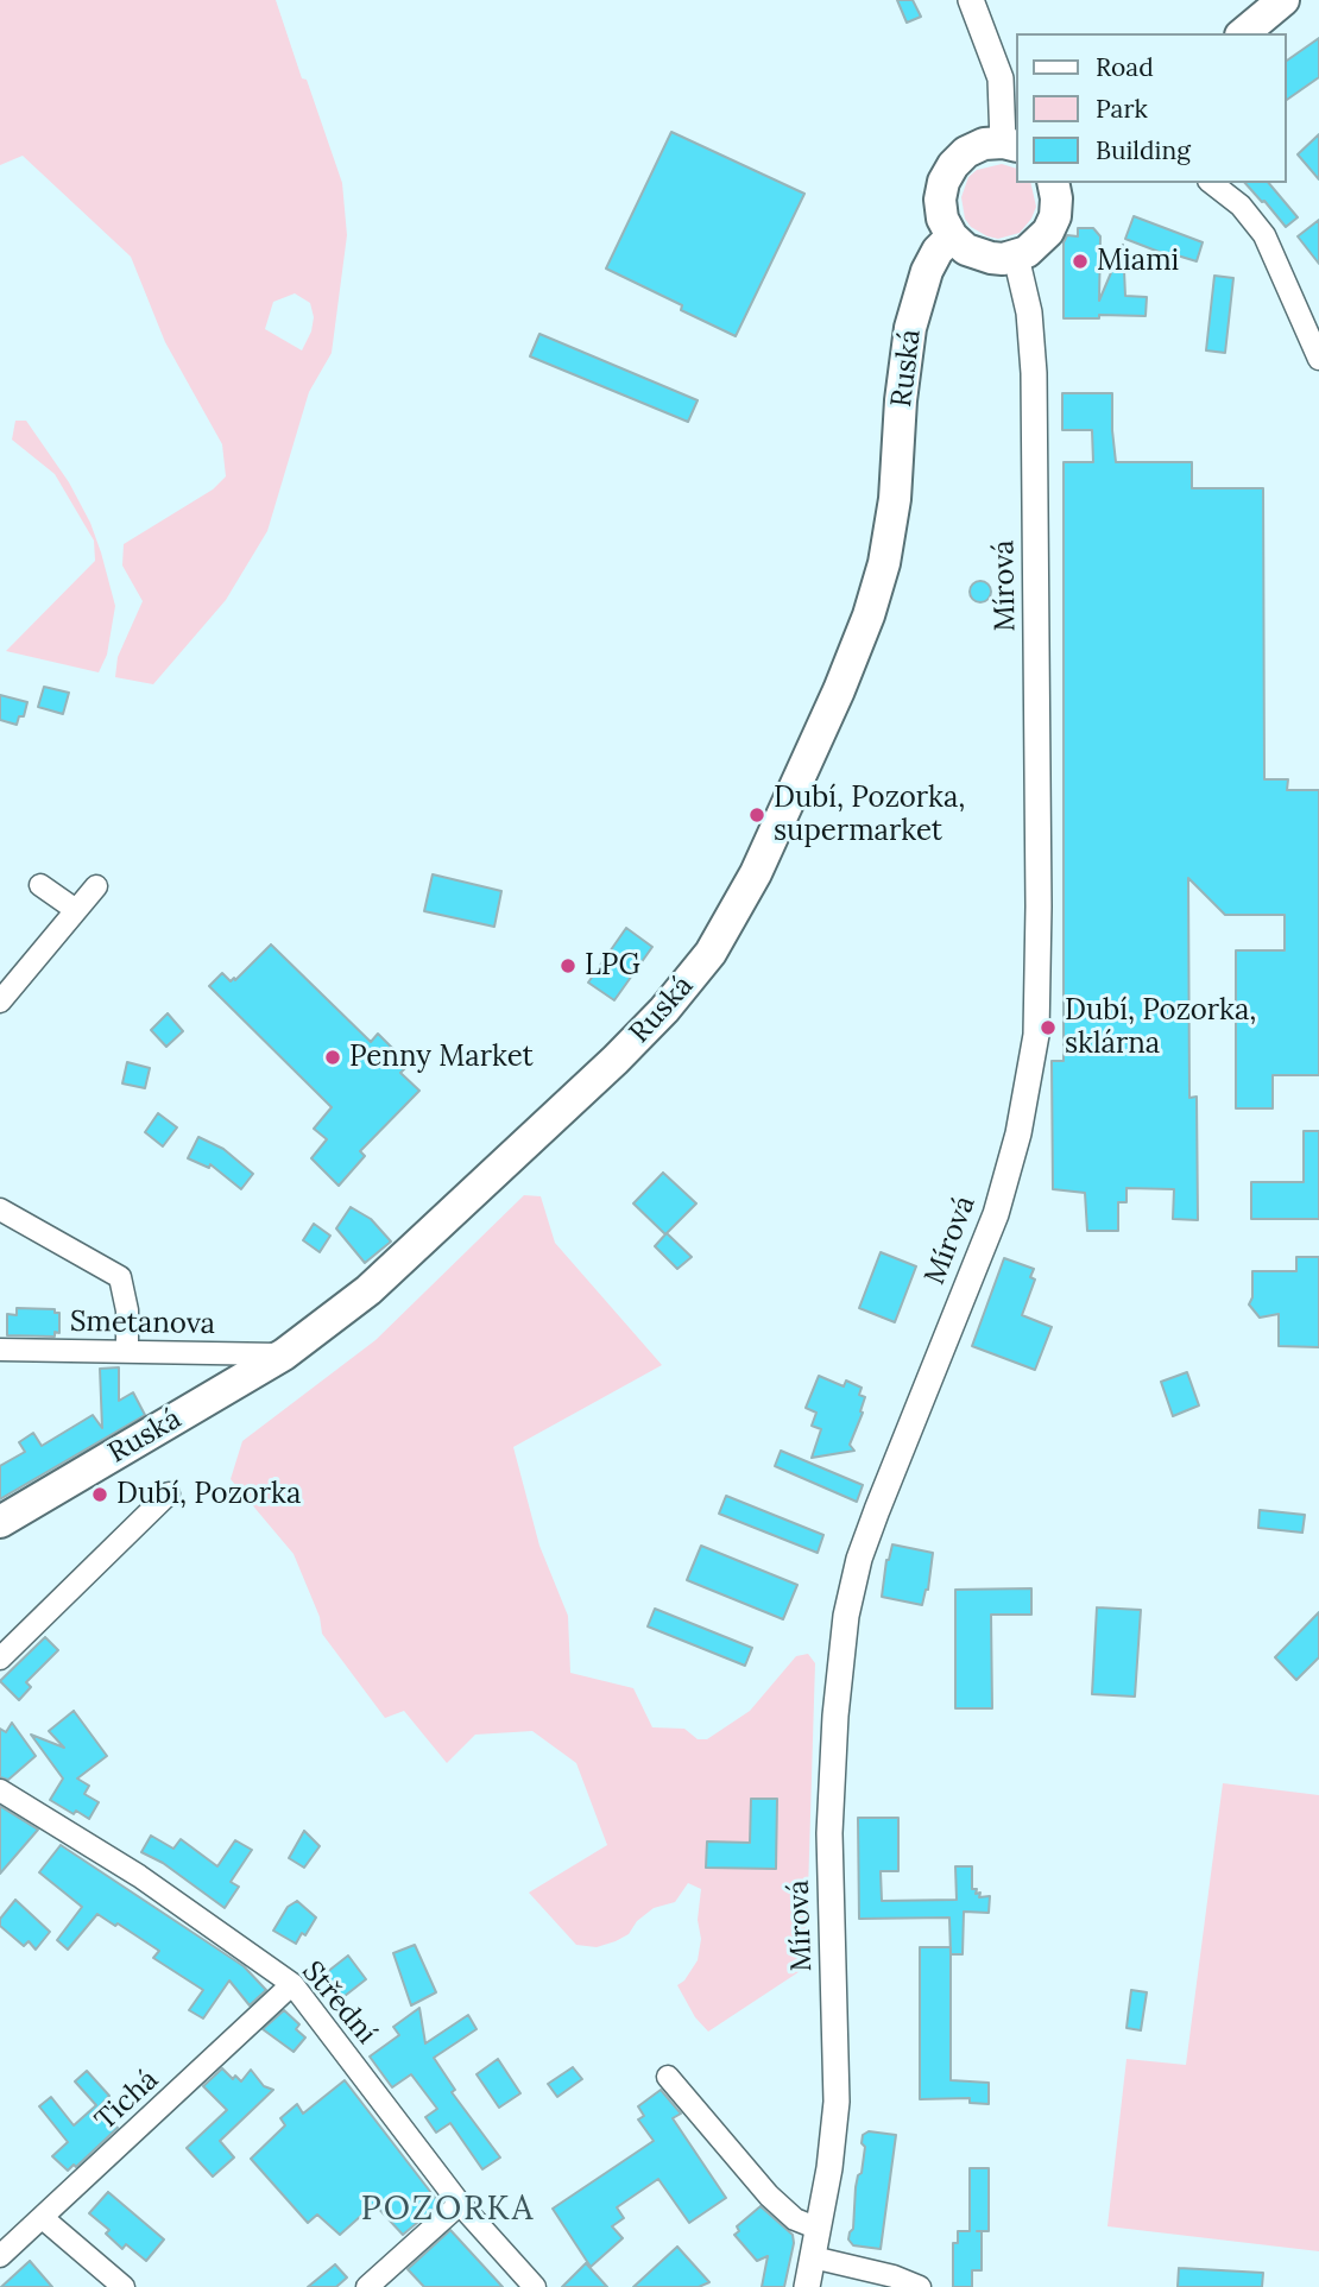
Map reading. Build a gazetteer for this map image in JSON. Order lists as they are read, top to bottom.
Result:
{
  "streets": {
    "main road": ["Ruská"],
    "street": [
      "Mírová",
      "Smetanova",
      "Střední",
      "Tichá"
    ]
  },
  "crossings": [
    ["Ruská", "Smetanova"],
    ["Střední", "Tichá"]
  ],
  "districts": ["POZORKA"],
  "places": [
    "Miami",
    "Dubí, Pozorka, supermarket",
    "LPG",
    "Dubí, Pozorka, sklárna",
    "Penny Market",
    "Dubí, Pozorka"
  ],
  "legend": ["Road", "Park", "Building"]
}
